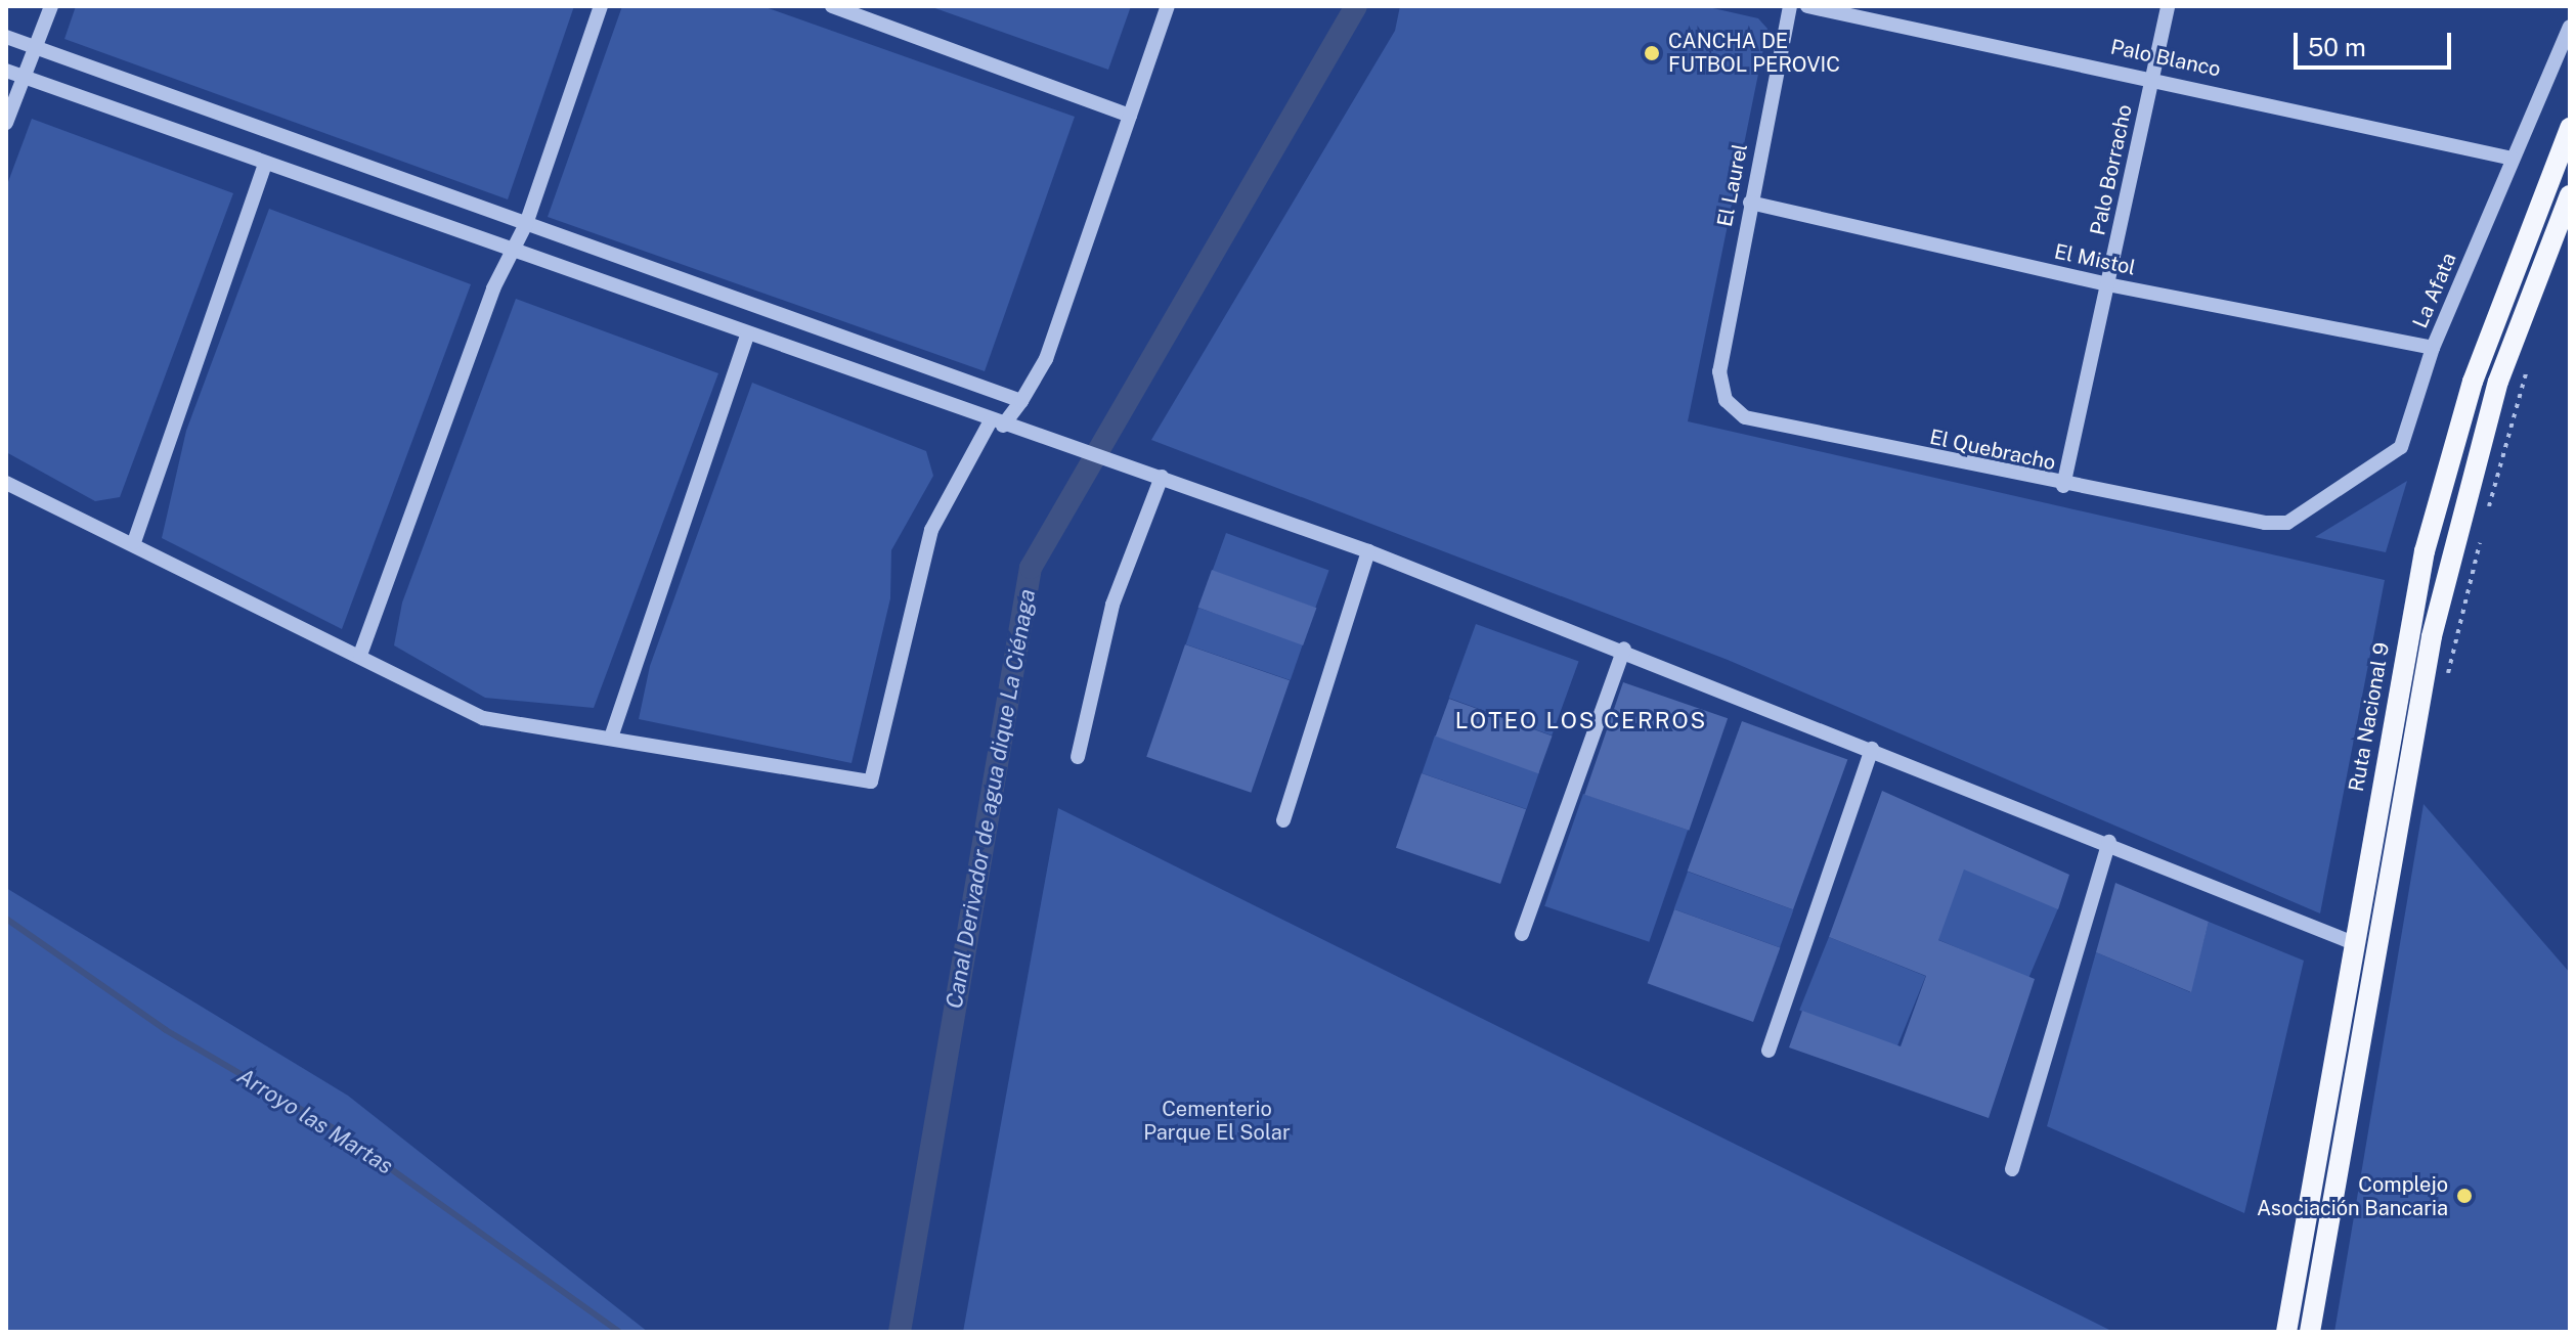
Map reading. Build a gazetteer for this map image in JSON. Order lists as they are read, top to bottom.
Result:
{
  "streets": {
    "main road": ["Ruta Nacional 9"],
    "street": [
      "Palo Blanco",
      "Palo Borracho",
      "El Laurel",
      "El Mistol",
      "La Afata",
      "El Quebracho"
    ]
  },
  "crossings": [
    ["Palo Blanco", "Palo Borracho"],
    ["Palo Blanco", "La Afata"],
    ["Palo Borracho", "El Mistol"],
    ["Palo Borracho", "El Quebracho"],
    ["El Laurel", "El Mistol"],
    ["El Laurel", "El Quebracho"],
    ["El Mistol", "La Afata"],
    ["La Afata", "El Quebracho"]
  ],
  "districts": ["LOTEO LOS CERROS"],
  "water": ["Canal Derivador de agua dique La Ciénaga", "Arroyo las Martas"],
  "parks": ["Cementerio Parque El Solar"],
  "places": ["CANCHA DE FUTBOL PEROVIC", "Complejo Asociación Bancaria"],
  "scale_bar": "50 m"
}
